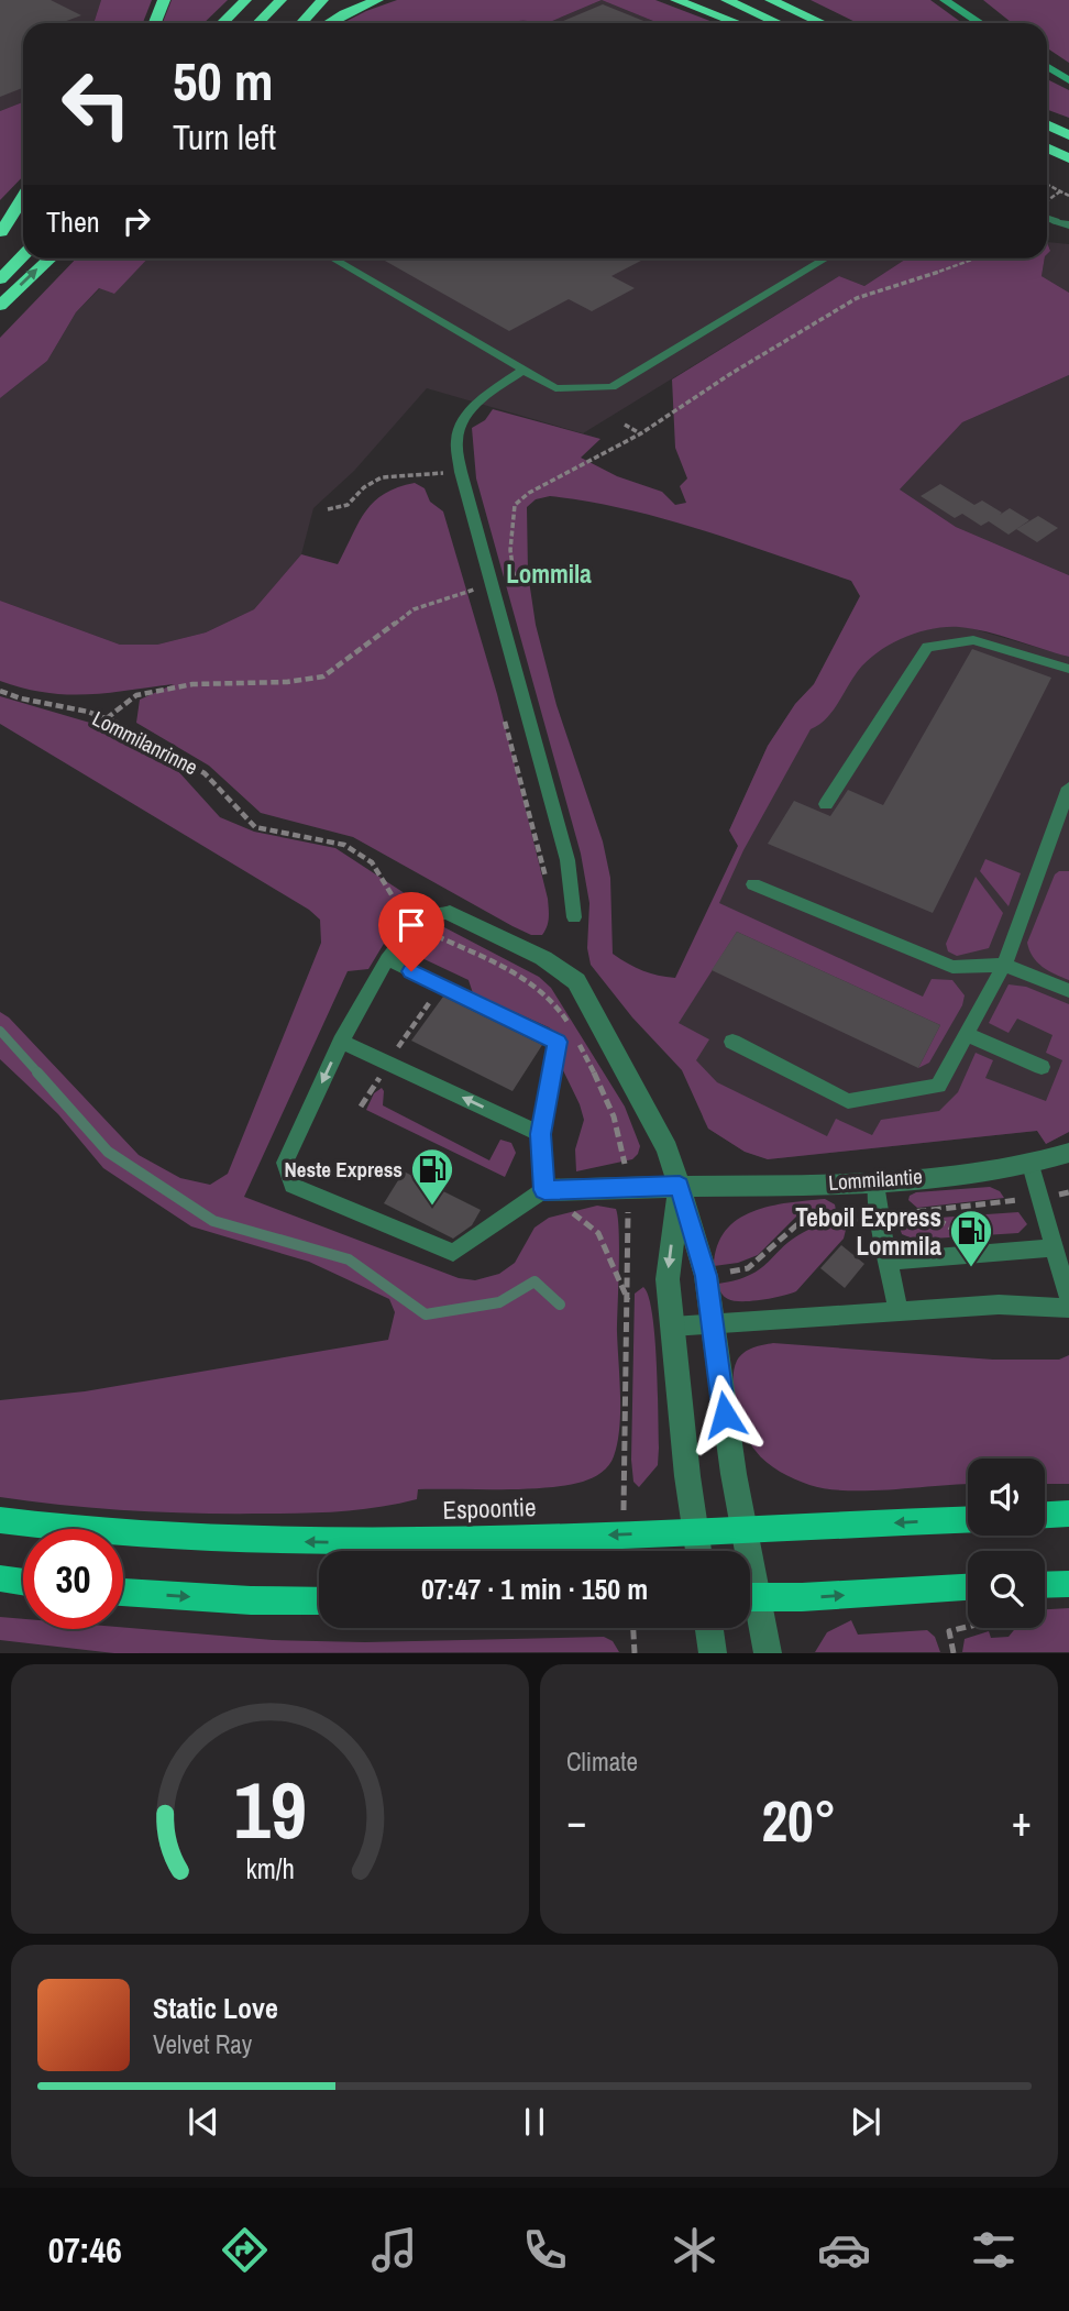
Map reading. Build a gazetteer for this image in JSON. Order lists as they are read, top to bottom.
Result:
{
  "streets": {
    "main road": ["Espoontie"],
    "street": ["Lommilantie"],
    "path": ["Lommilanrinne"]
  },
  "districts": ["Lommila"],
  "places": {
    "fuel station": ["Neste Express", "Teboil Express Lommila"]
  },
  "page": {
    "turn": ["50 m", "Turn left"],
    "then": "Then",
    "limit": "30",
    "trip": "07:47 · 1 min · 150 m",
    "tile": "Climate",
    "heat": ["−", "20°", "+"],
    "song": ["Static Love", "Velvet Ray"],
    "tabs": "07:46",
    "gauge": ["19", "km/h"]
  }
}
